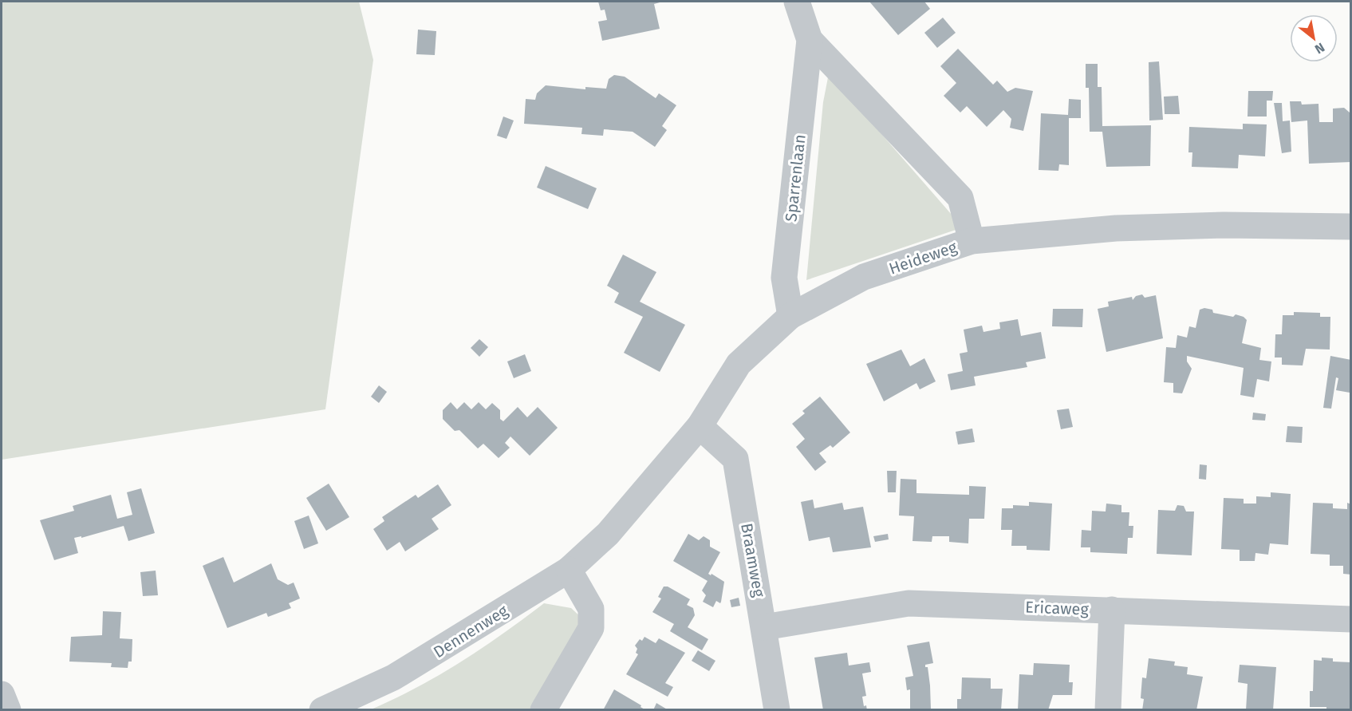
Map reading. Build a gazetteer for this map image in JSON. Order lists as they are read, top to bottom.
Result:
{
  "streets": {
    "street": [
      "Sparrenlaan",
      "Heideweg",
      "Braamweg",
      "Ericaweg",
      "Dennenweg"
    ]
  },
  "crossings": [
    ["Sparrenlaan", "Heideweg"],
    ["Heideweg", "Braamweg"],
    ["Heideweg", "Dennenweg"],
    ["Braamweg", "Ericaweg"]
  ],
  "north": "bottom right"
}
